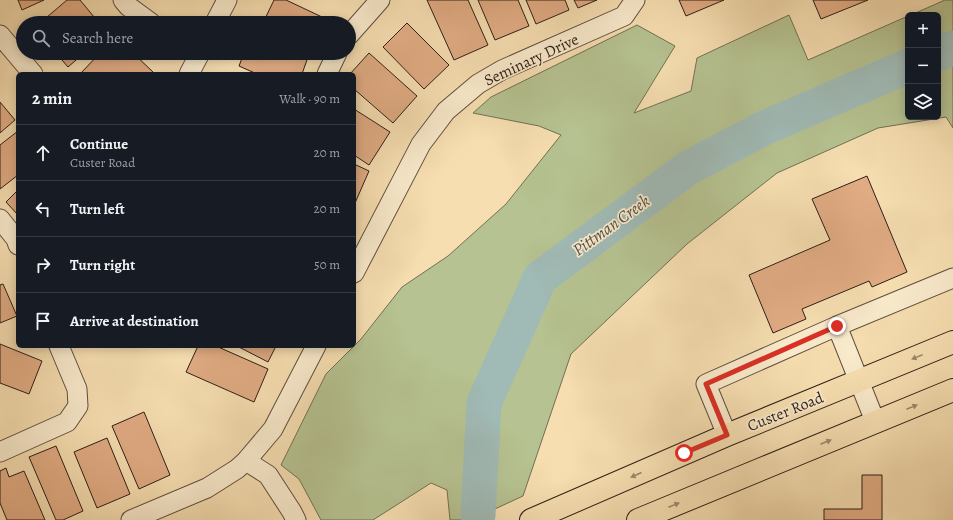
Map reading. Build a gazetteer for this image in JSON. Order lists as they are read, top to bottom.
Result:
{
  "streets": {
    "main road": ["Custer Road"],
    "street": ["Seminary Drive"]
  },
  "water": ["Pittman Creek"],
  "page": {
    "map_buttons": ["+", "−"],
    "search": "Search here",
    "heading": ["2 min", "Walk · 90 m"],
    "list": [
      ["Continue", "Custer Road", "20 m"],
      ["Turn left", "20 m"],
      ["Turn right", "50 m"],
      "Arrive at destination"
    ]
  }
}
